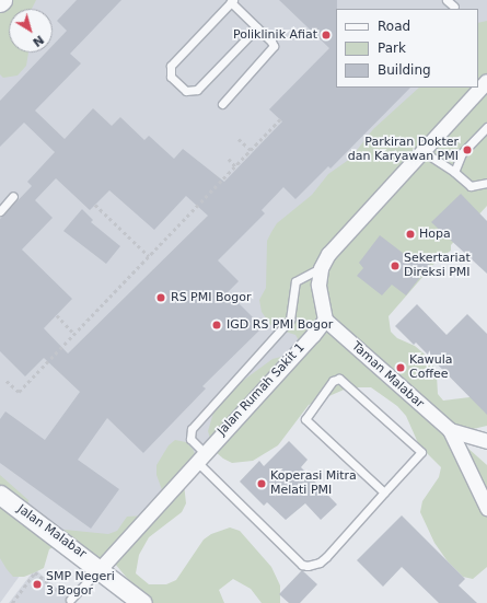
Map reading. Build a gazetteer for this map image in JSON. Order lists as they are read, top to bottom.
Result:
{
  "streets": {
    "street": ["Taman Malabar", "Jalan Rumah Sakit 1", "Jalan Malabar"]
  },
  "crossings": [
    ["Taman Malabar", "Jalan Rumah Sakit 1"],
    ["Jalan Rumah Sakit 1", "Jalan Malabar"]
  ],
  "places": [
    "Poliklinik Afiat",
    "Parkiran Dokter dan Karyawan PMI",
    "Hopa",
    "Sekertariat Direksi PMI",
    "RS PMI Bogor",
    "IGD RS PMI Bogor",
    "Kawula Coffee",
    "Koperasi Mitra Melati PMI",
    "SMP Negeri 3 Bogor"
  ],
  "legend": ["Road", "Park", "Building"],
  "north": "bottom right"
}
